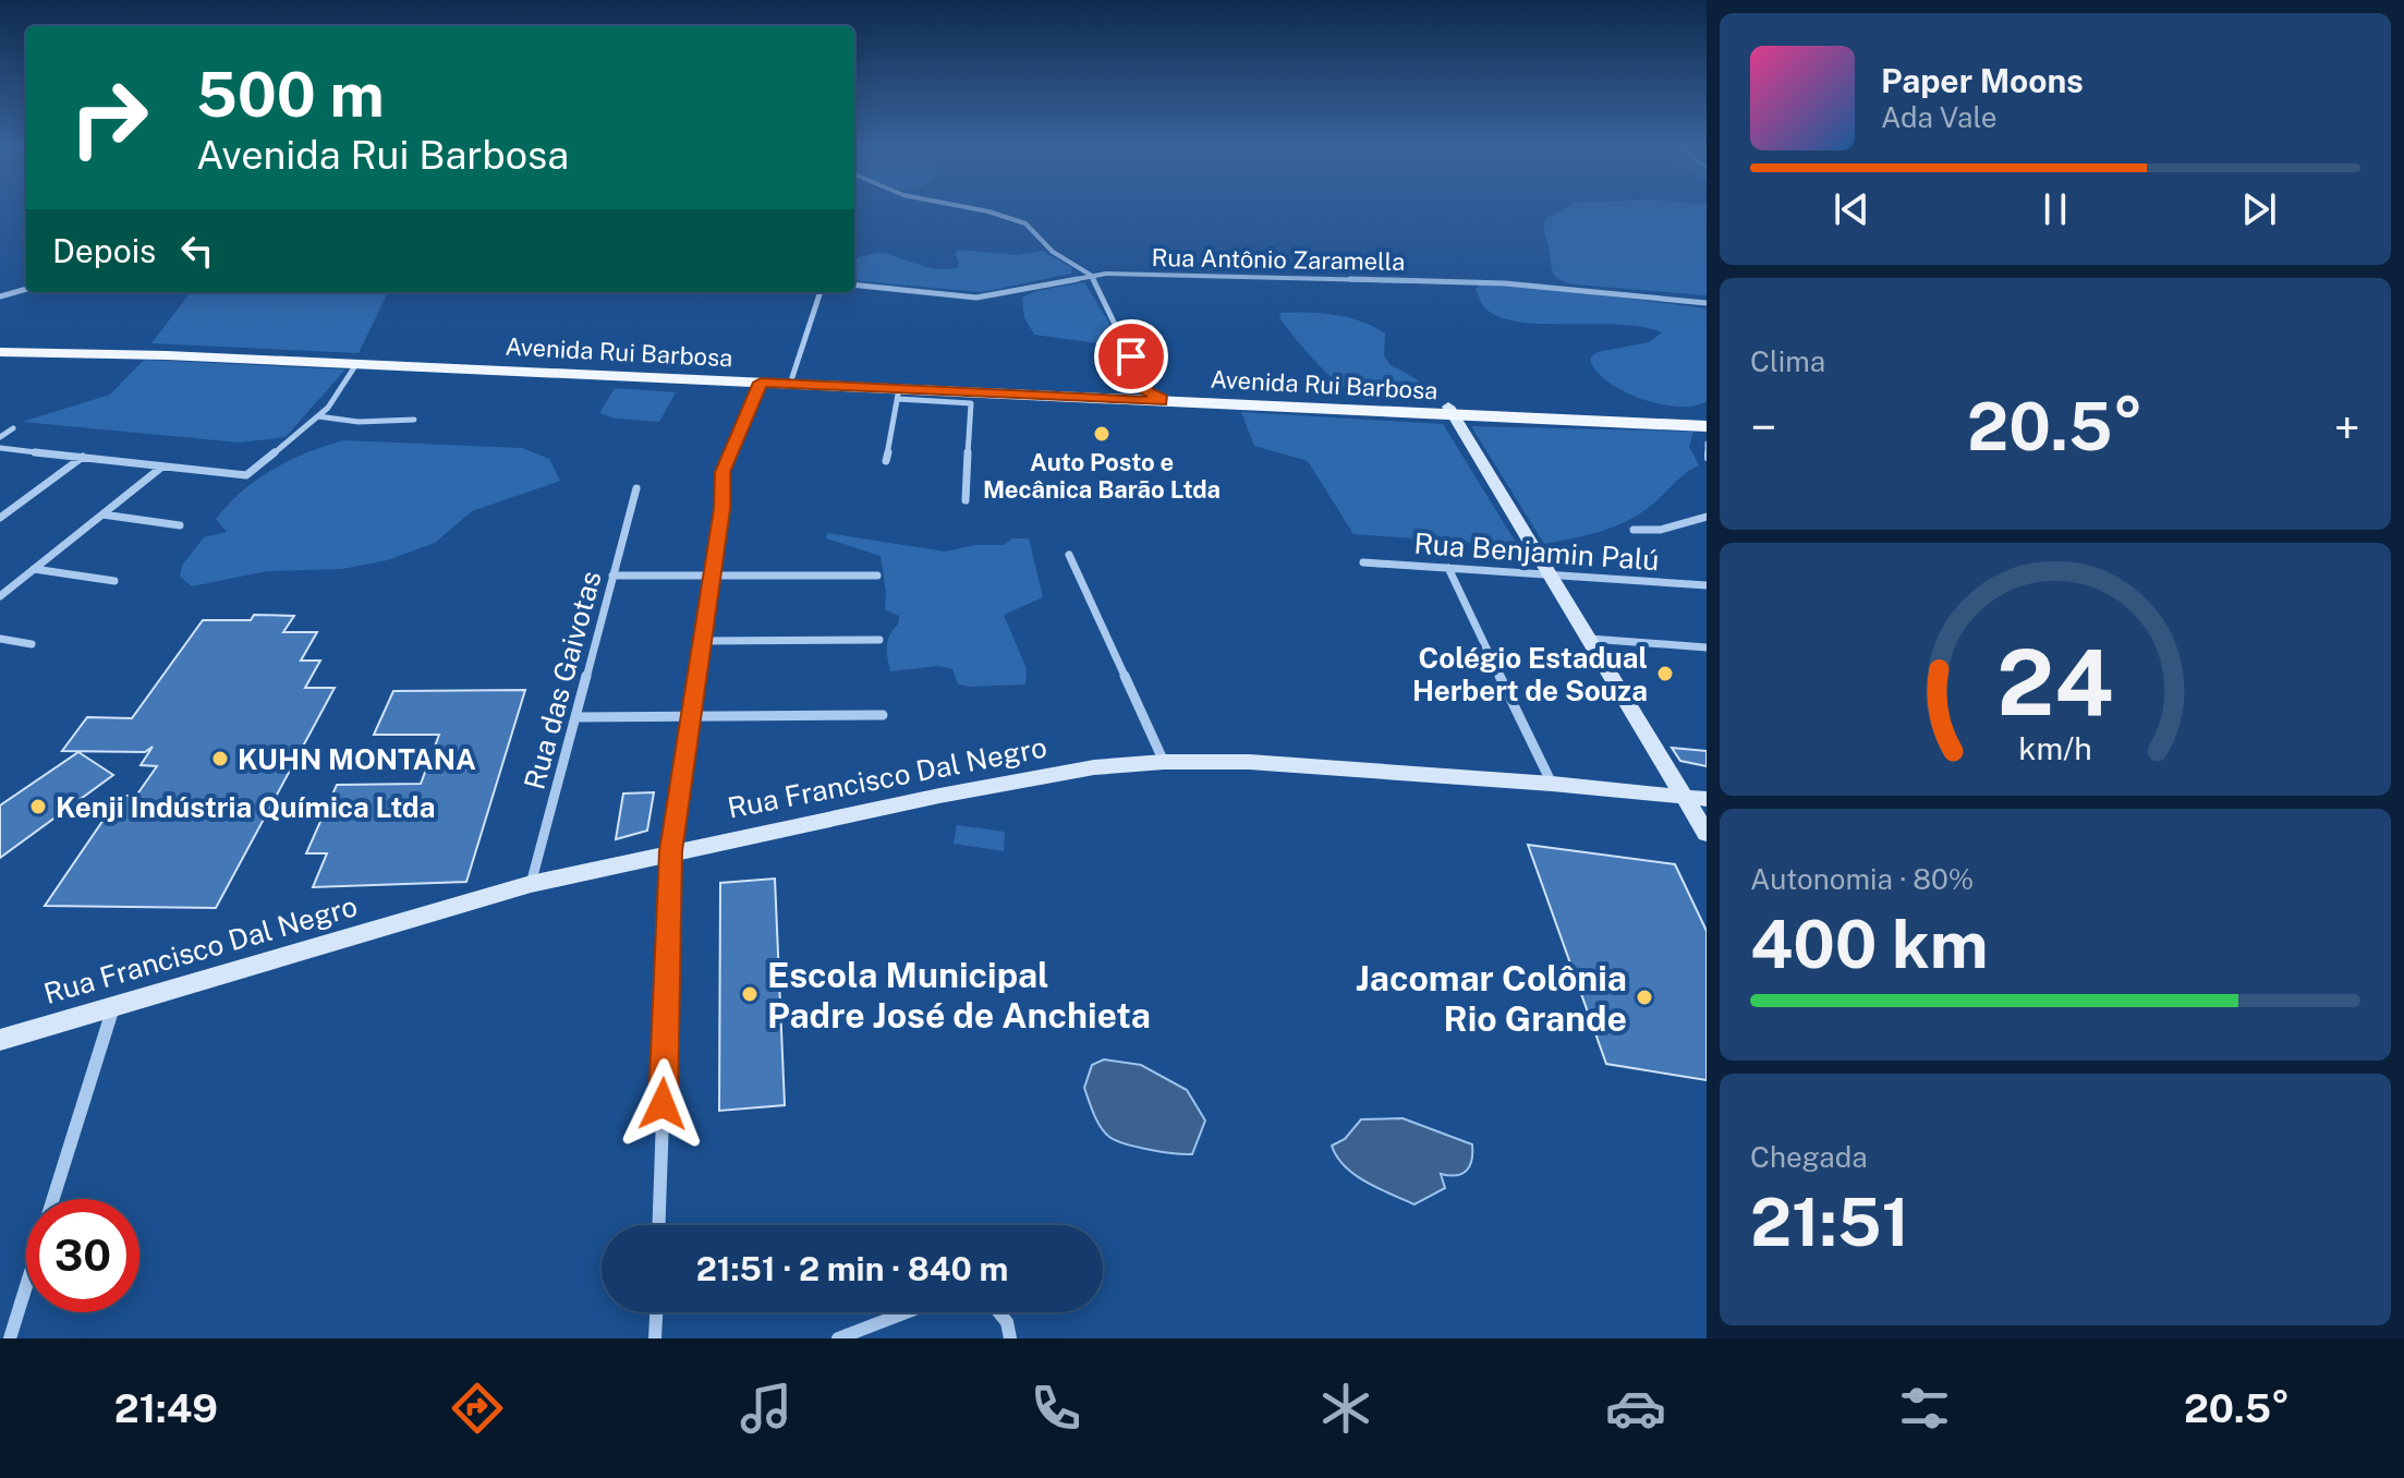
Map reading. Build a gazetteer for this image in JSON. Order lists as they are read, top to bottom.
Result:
{
  "streets": {
    "main road": ["Avenida Rui Barbosa"],
    "street": [
      "Rua Antônio Zaramella",
      "Rua Benjamin Palú",
      "Rua das Gaivotas",
      "Rua Francisco Dal Negro"
    ]
  },
  "crossings": [
    ["Rua das Gaivotas", "Rua Francisco Dal Negro"]
  ],
  "places": [
    "Auto Posto e Mecânica Barão Ltda",
    "Colégio Estadual Herbert de Souza",
    "KUHN MONTANA",
    "Kenji Indústria Química Ltda",
    "Escola Municipal Padre José de Anchieta",
    "Jacomar Colônia Rio Grande"
  ],
  "page": {
    "turn": ["500 m", "Avenida Rui Barbosa"],
    "song": ["Paper Moons", "Ada Vale"],
    "then": "Depois",
    "tile": [
      "Clima",
      ["Autonomia · 80%", "400 km"],
      ["Chegada", "21:51"]
    ],
    "heat": ["−", "20.5°", "+"],
    "limit": "30",
    "trip": "21:51 · 2 min · 840 m",
    "tabs": ["21:49", "20.5°"],
    "gauge": ["24", "km/h"]
  }
}
